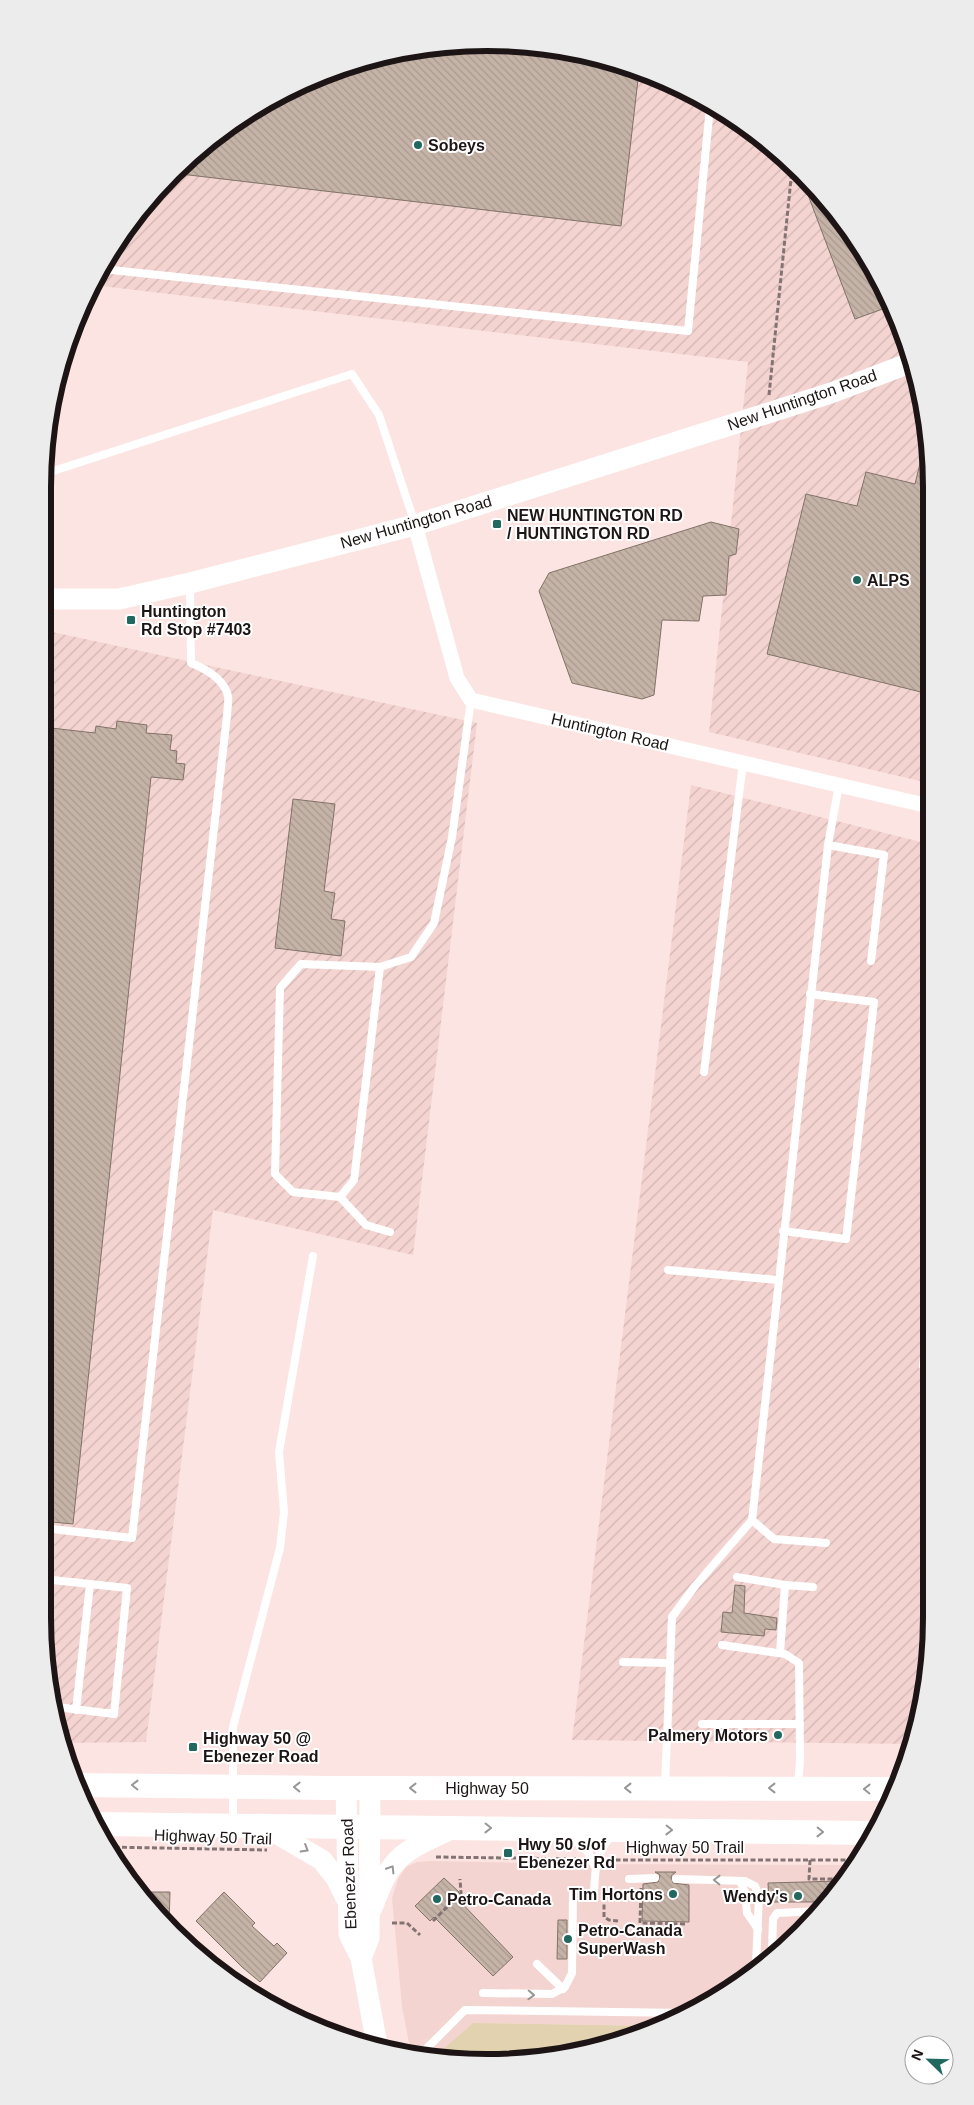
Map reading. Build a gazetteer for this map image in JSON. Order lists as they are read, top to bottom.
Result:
{
  "streets": {
    "main road": ["Highway 50"],
    "street": ["New Huntington Road", "Huntington Road", "Ebenezer Road"],
    "path": ["Highway 50 Trail"]
  },
  "crossings": [
    ["Highway 50", "Ebenezer Road"]
  ],
  "places": {
    "other": [
      "Sobeys",
      "ALPS",
      "Palmery Motors",
      "Tim Hortons",
      "Wendy's",
      "Petro-Canada",
      "Petro-Canada SuperWash"
    ],
    "transit": [
      "NEW HUNTINGTON RD / HUNTINGTON RD",
      "Huntington Rd Stop #7403",
      "Highway 50 @ Ebenezer Road",
      "Hwy 50 s/of Ebenezer Rd"
    ]
  },
  "north": "top left"
}
